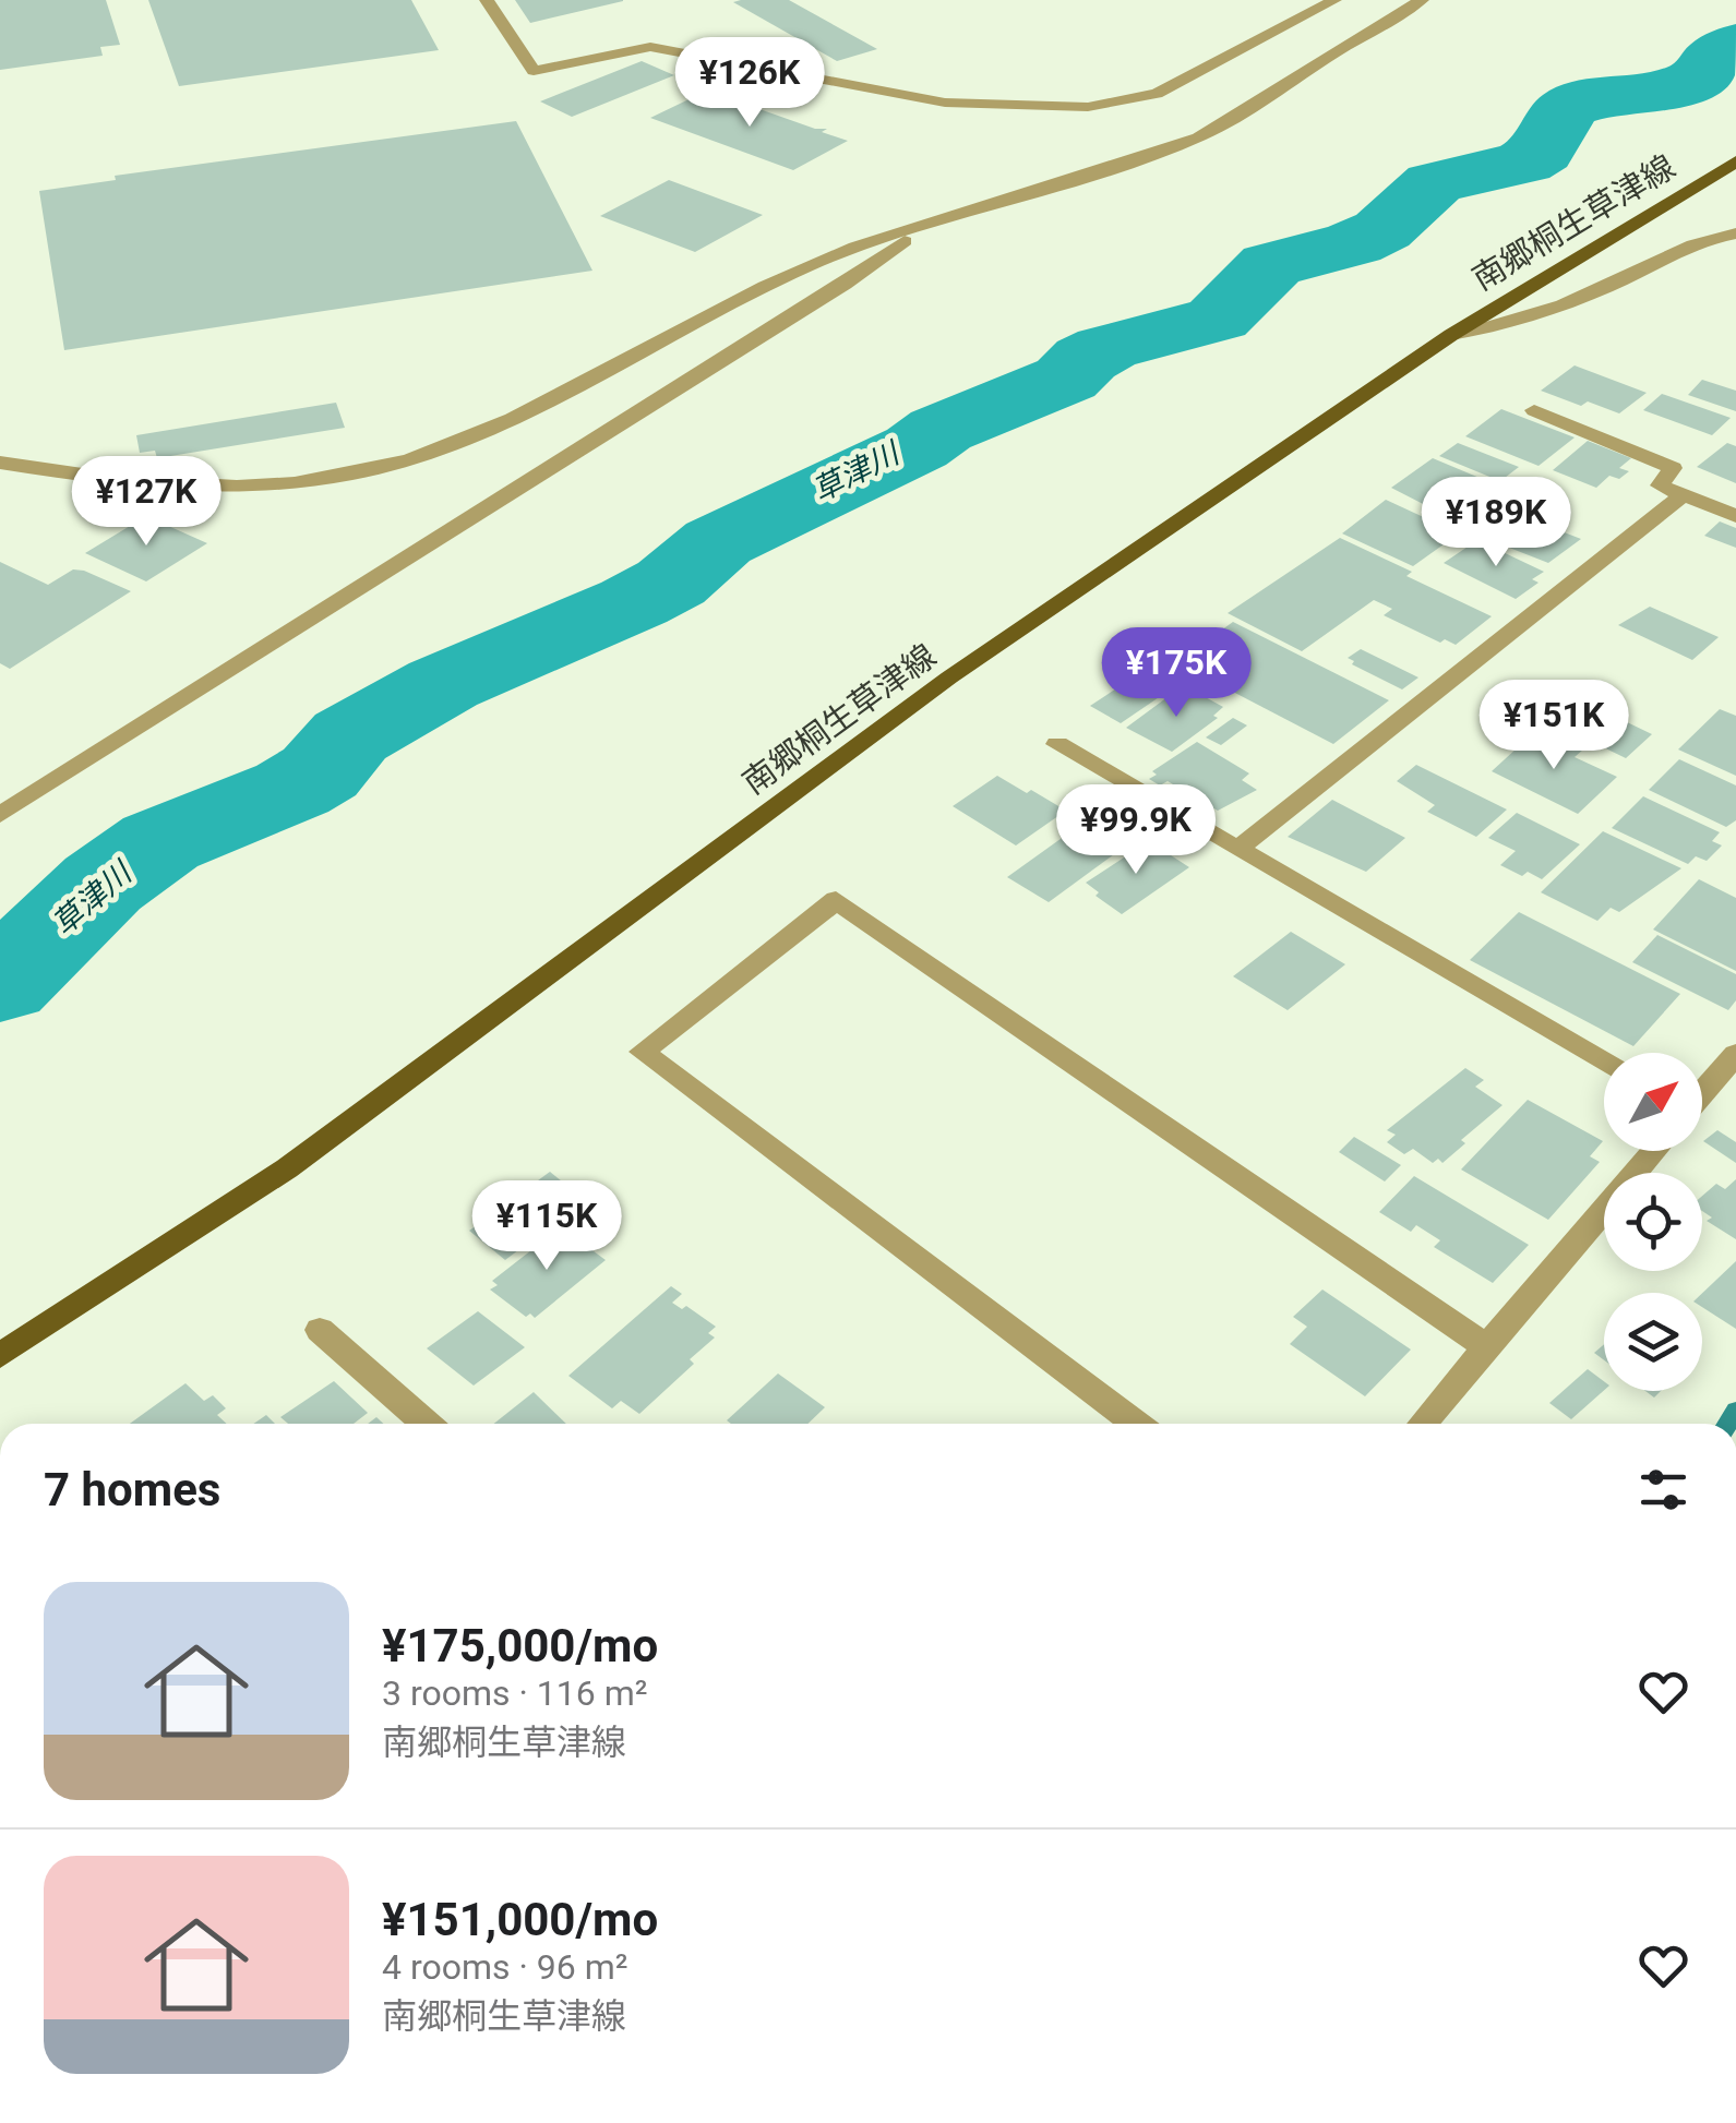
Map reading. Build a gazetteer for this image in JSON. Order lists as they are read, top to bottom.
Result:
{
  "streets": {
    "main road": ["南郷桐生草津線"]
  },
  "water": ["草津川"],
  "north": "top right",
  "page": {
    "price": [
      "¥126K",
      "¥127K",
      "¥189K",
      "¥175K",
      "¥151K",
      "¥99.9K",
      "¥115K"
    ],
    "heading": "7 homes",
    "list": [
      {
        "name": "¥175,000/mo",
        "note": "3 rooms · 116 m² · 南郷桐生草津線"
      },
      {
        "name": "¥151,000/mo",
        "note": "4 rooms · 96 m² · 南郷桐生草津線"
      }
    ]
  }
}
